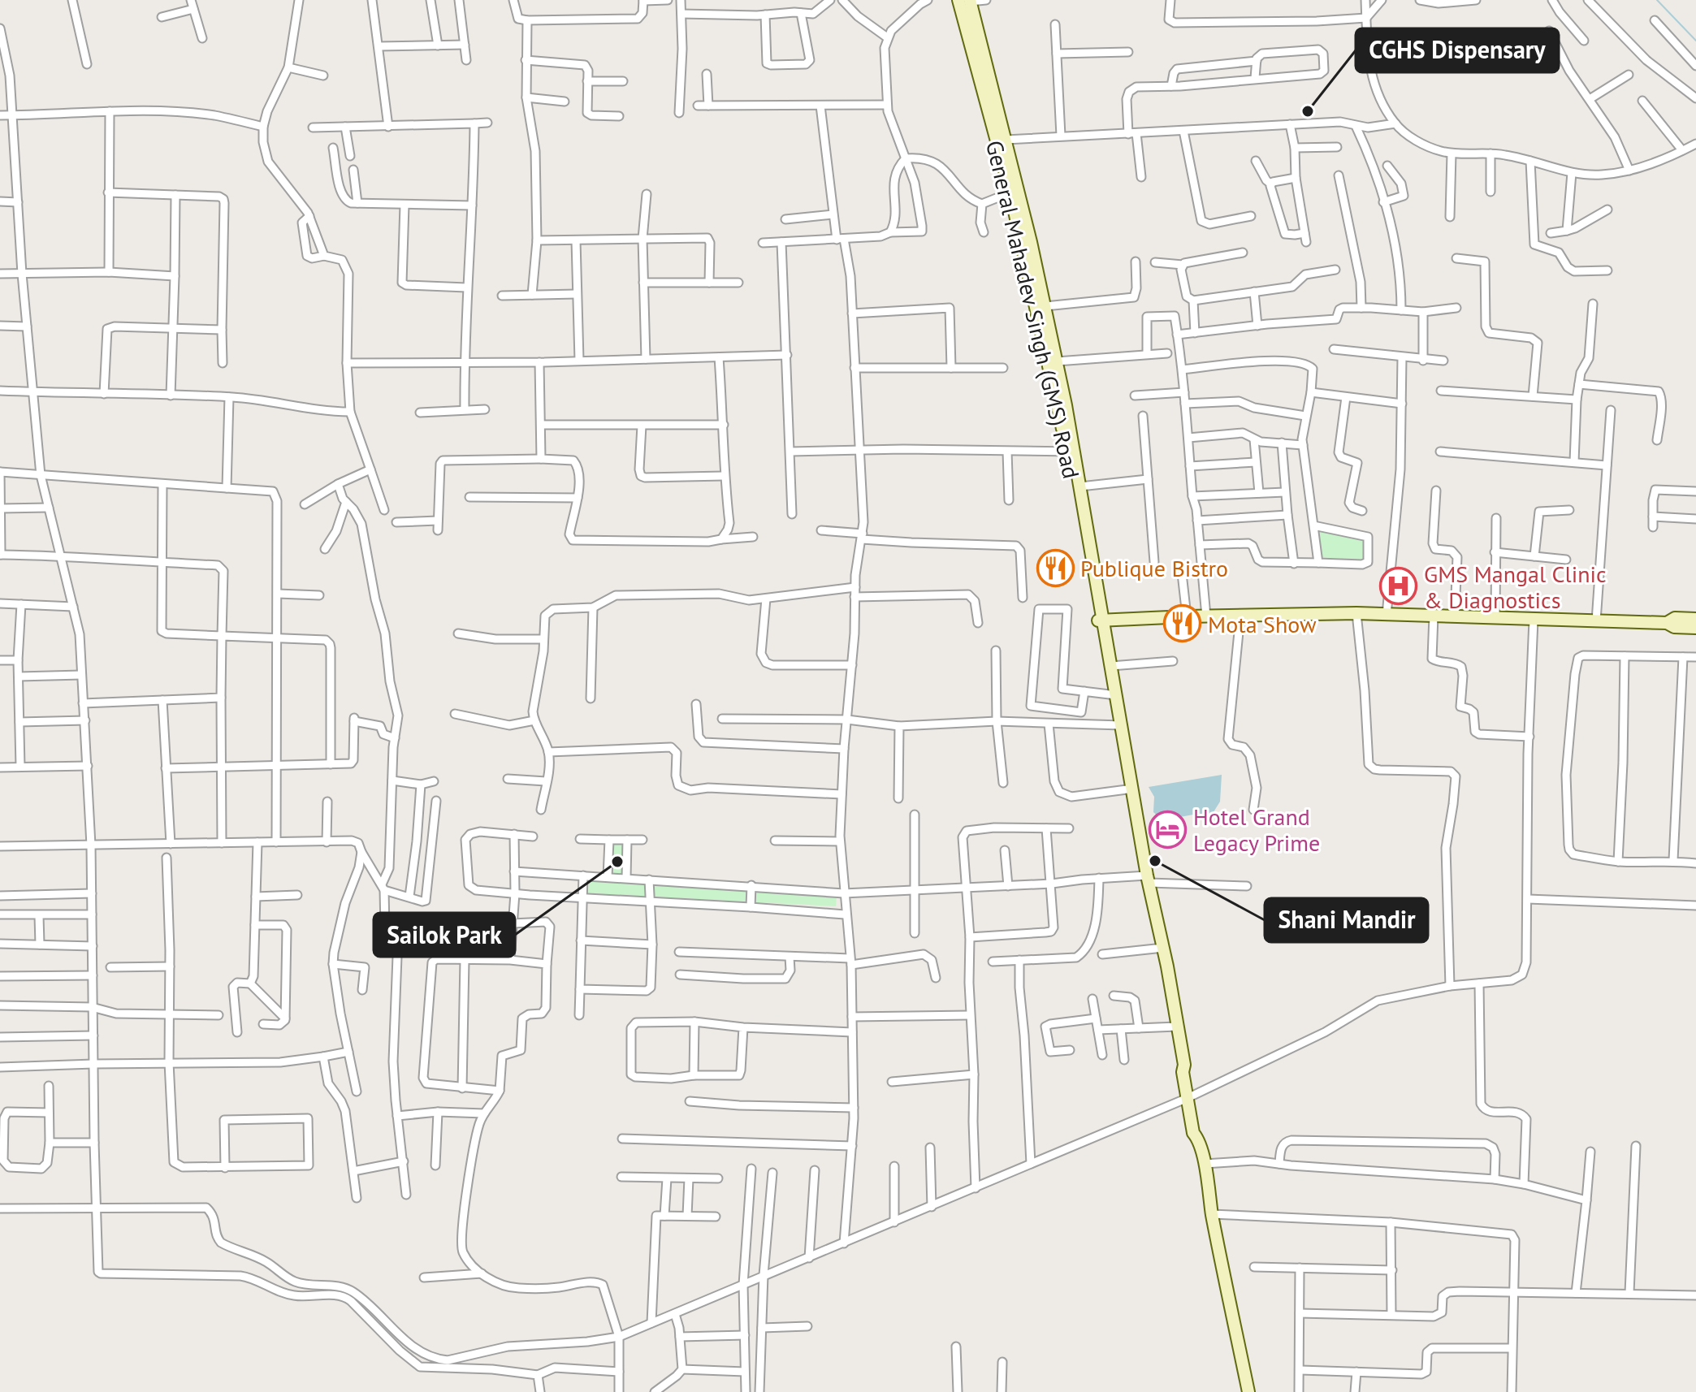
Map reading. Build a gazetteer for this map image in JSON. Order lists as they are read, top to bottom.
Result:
{
  "streets": {
    "street": ["General Mahadev Singh (GMS) Road"]
  },
  "places": {
    "other": ["CGHS Dispensary", "Shani Mandir", "Sailok Park"],
    "restaurant": ["Publique Bistro", "Mota Show"],
    "hospital": ["GMS Mangal Clinic & Diagnostics"],
    "hotel": ["Hotel Grand Legacy Prime"]
  }
}
